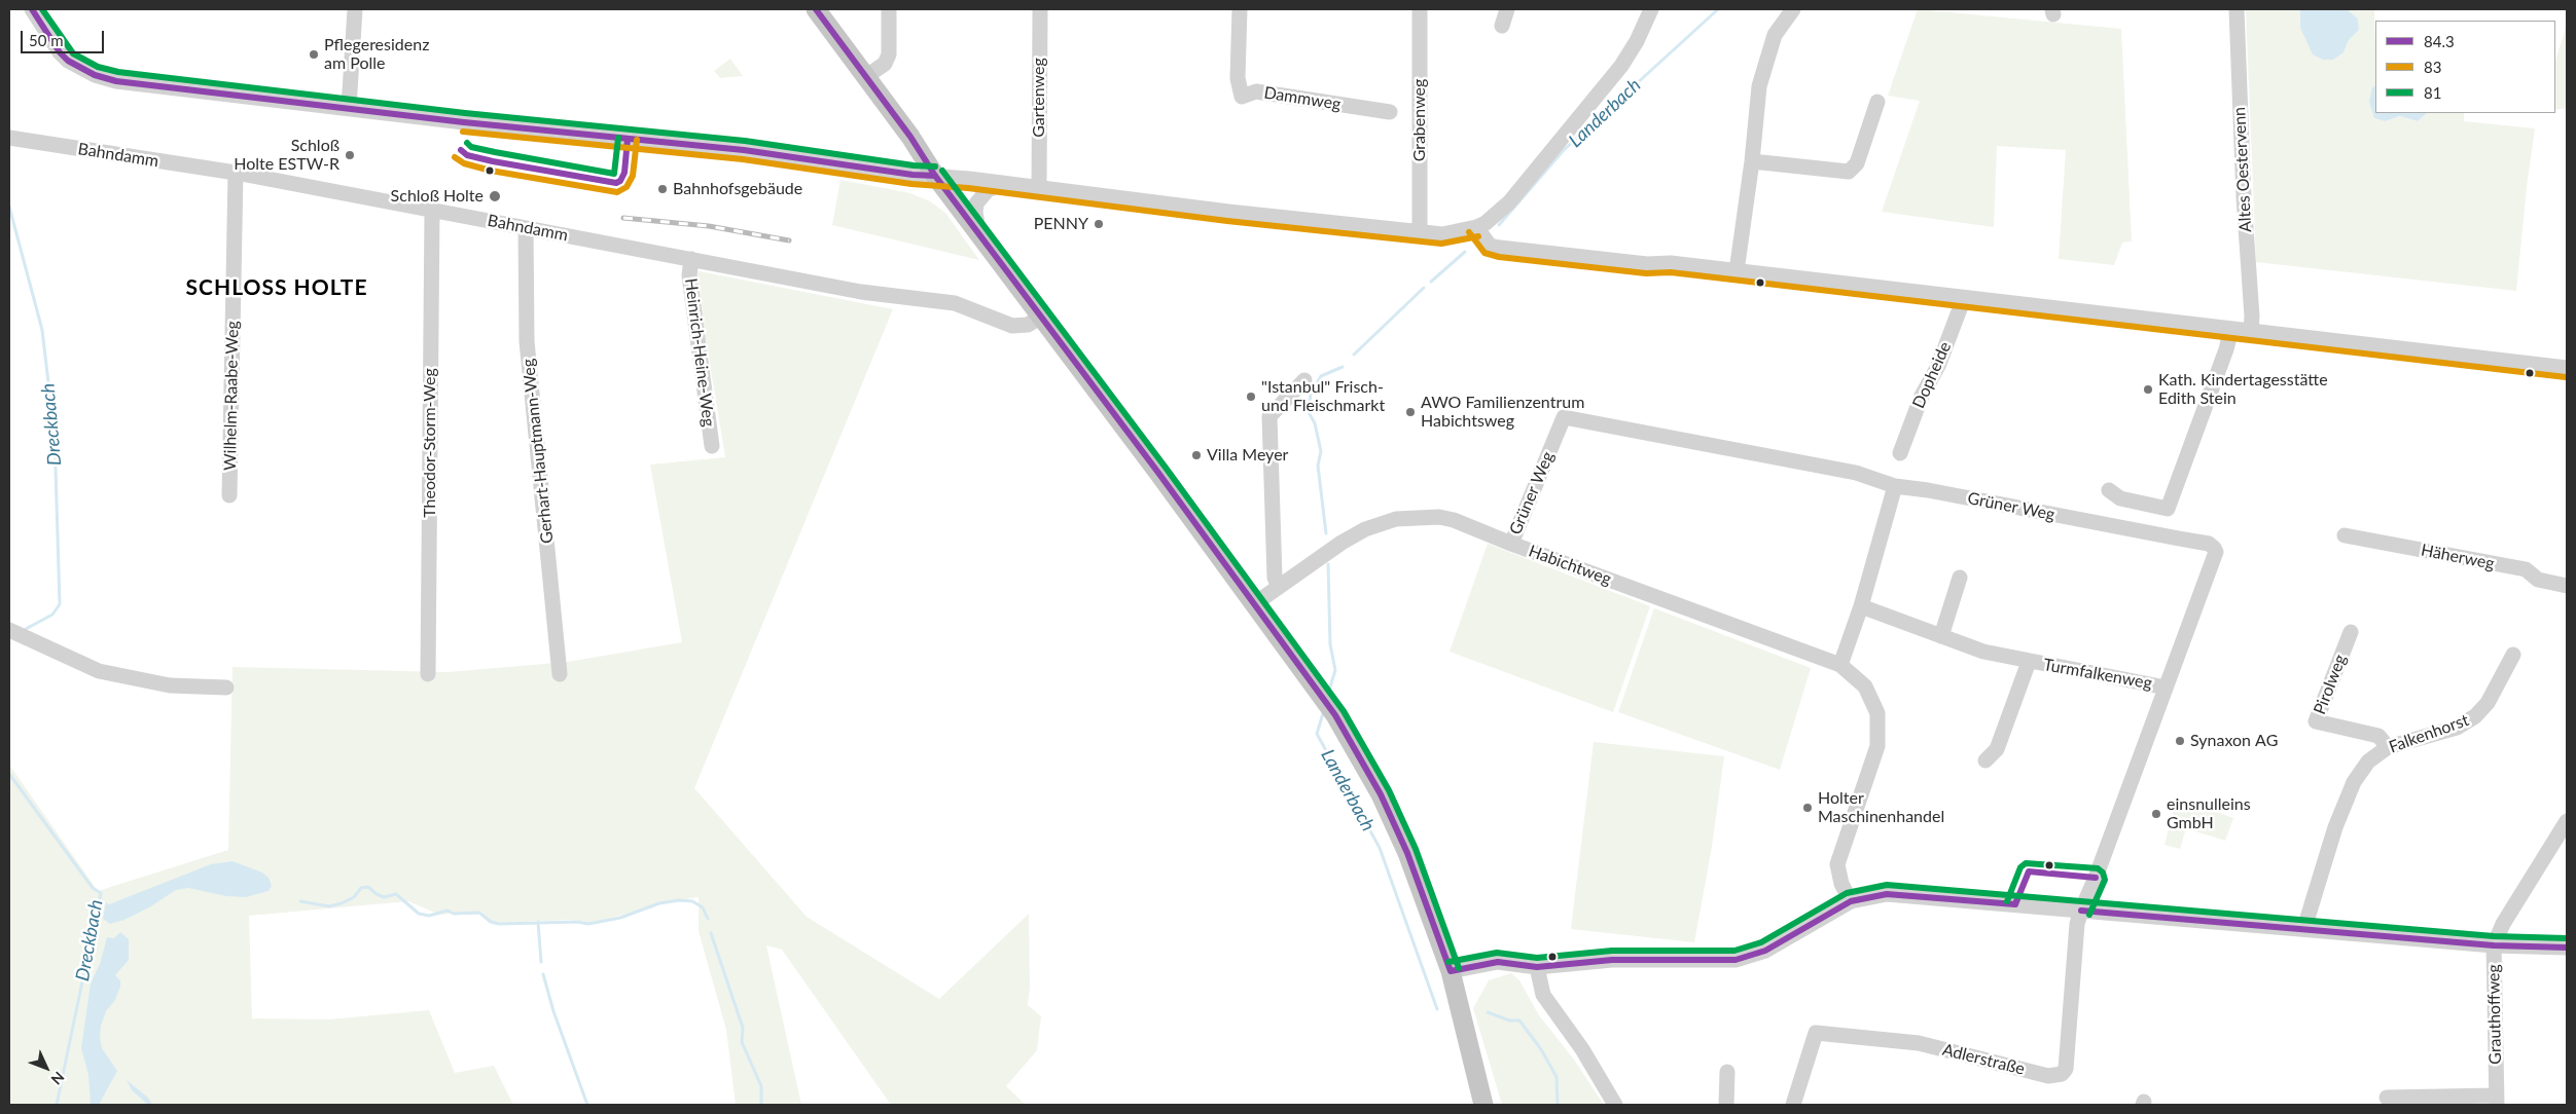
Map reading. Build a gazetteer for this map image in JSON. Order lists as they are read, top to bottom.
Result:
{
  "streets": {
    "street": [
      "Gartenweg",
      "Dammweg",
      "Grabenweg",
      "Bahndamm",
      "Altes Oestervenn",
      "Heinrich-Heine-Weg",
      "Dopheide",
      "Wilhelm-Raabe-Weg",
      "Theodor-Storm-Weg",
      "Gerhart-Hauptmann-Weg",
      "Grüner Weg",
      "Häherweg",
      "Habichtweg",
      "Turmfalkenweg",
      "Pirolweg",
      "Falkenhorst",
      "Grauthoffweg",
      "Adlerstraße"
    ]
  },
  "crossings": [
    ["Bahndamm", "Heinrich-Heine-Weg"],
    ["Bahndamm", "Wilhelm-Raabe-Weg"],
    ["Bahndamm", "Theodor-Storm-Weg"],
    ["Bahndamm", "Gerhart-Hauptmann-Weg"],
    ["Grüner Weg", "Habichtweg"],
    ["Grüner Weg", "Turmfalkenweg"],
    ["Grüner Weg", "Adlerstraße"],
    ["Pirolweg", "Falkenhorst"]
  ],
  "districts": ["SCHLOSS HOLTE"],
  "water": ["Landerbach", "Dreckbach"],
  "places": [
    "Pflegeresidenz am Polle",
    "Schloß Holte ESTW-R",
    "Bahnhofsgebäude",
    "Schloß Holte",
    "PENNY",
    "Kath. Kindertagesstätte Edith Stein",
    "\"Istanbul\" Frisch- und Fleischmarkt",
    "AWO Familienzentrum Habichtsweg",
    "Villa Meyer",
    "Synaxon AG",
    "Holter Maschinenhandel",
    "einsnulleins GmbH"
  ],
  "lines": ["transit line 84.3", "transit line 81", "transit line 83"],
  "legend": ["84.3", "83", "81"],
  "scale_bar": "50 m",
  "north": "bottom right"
}
